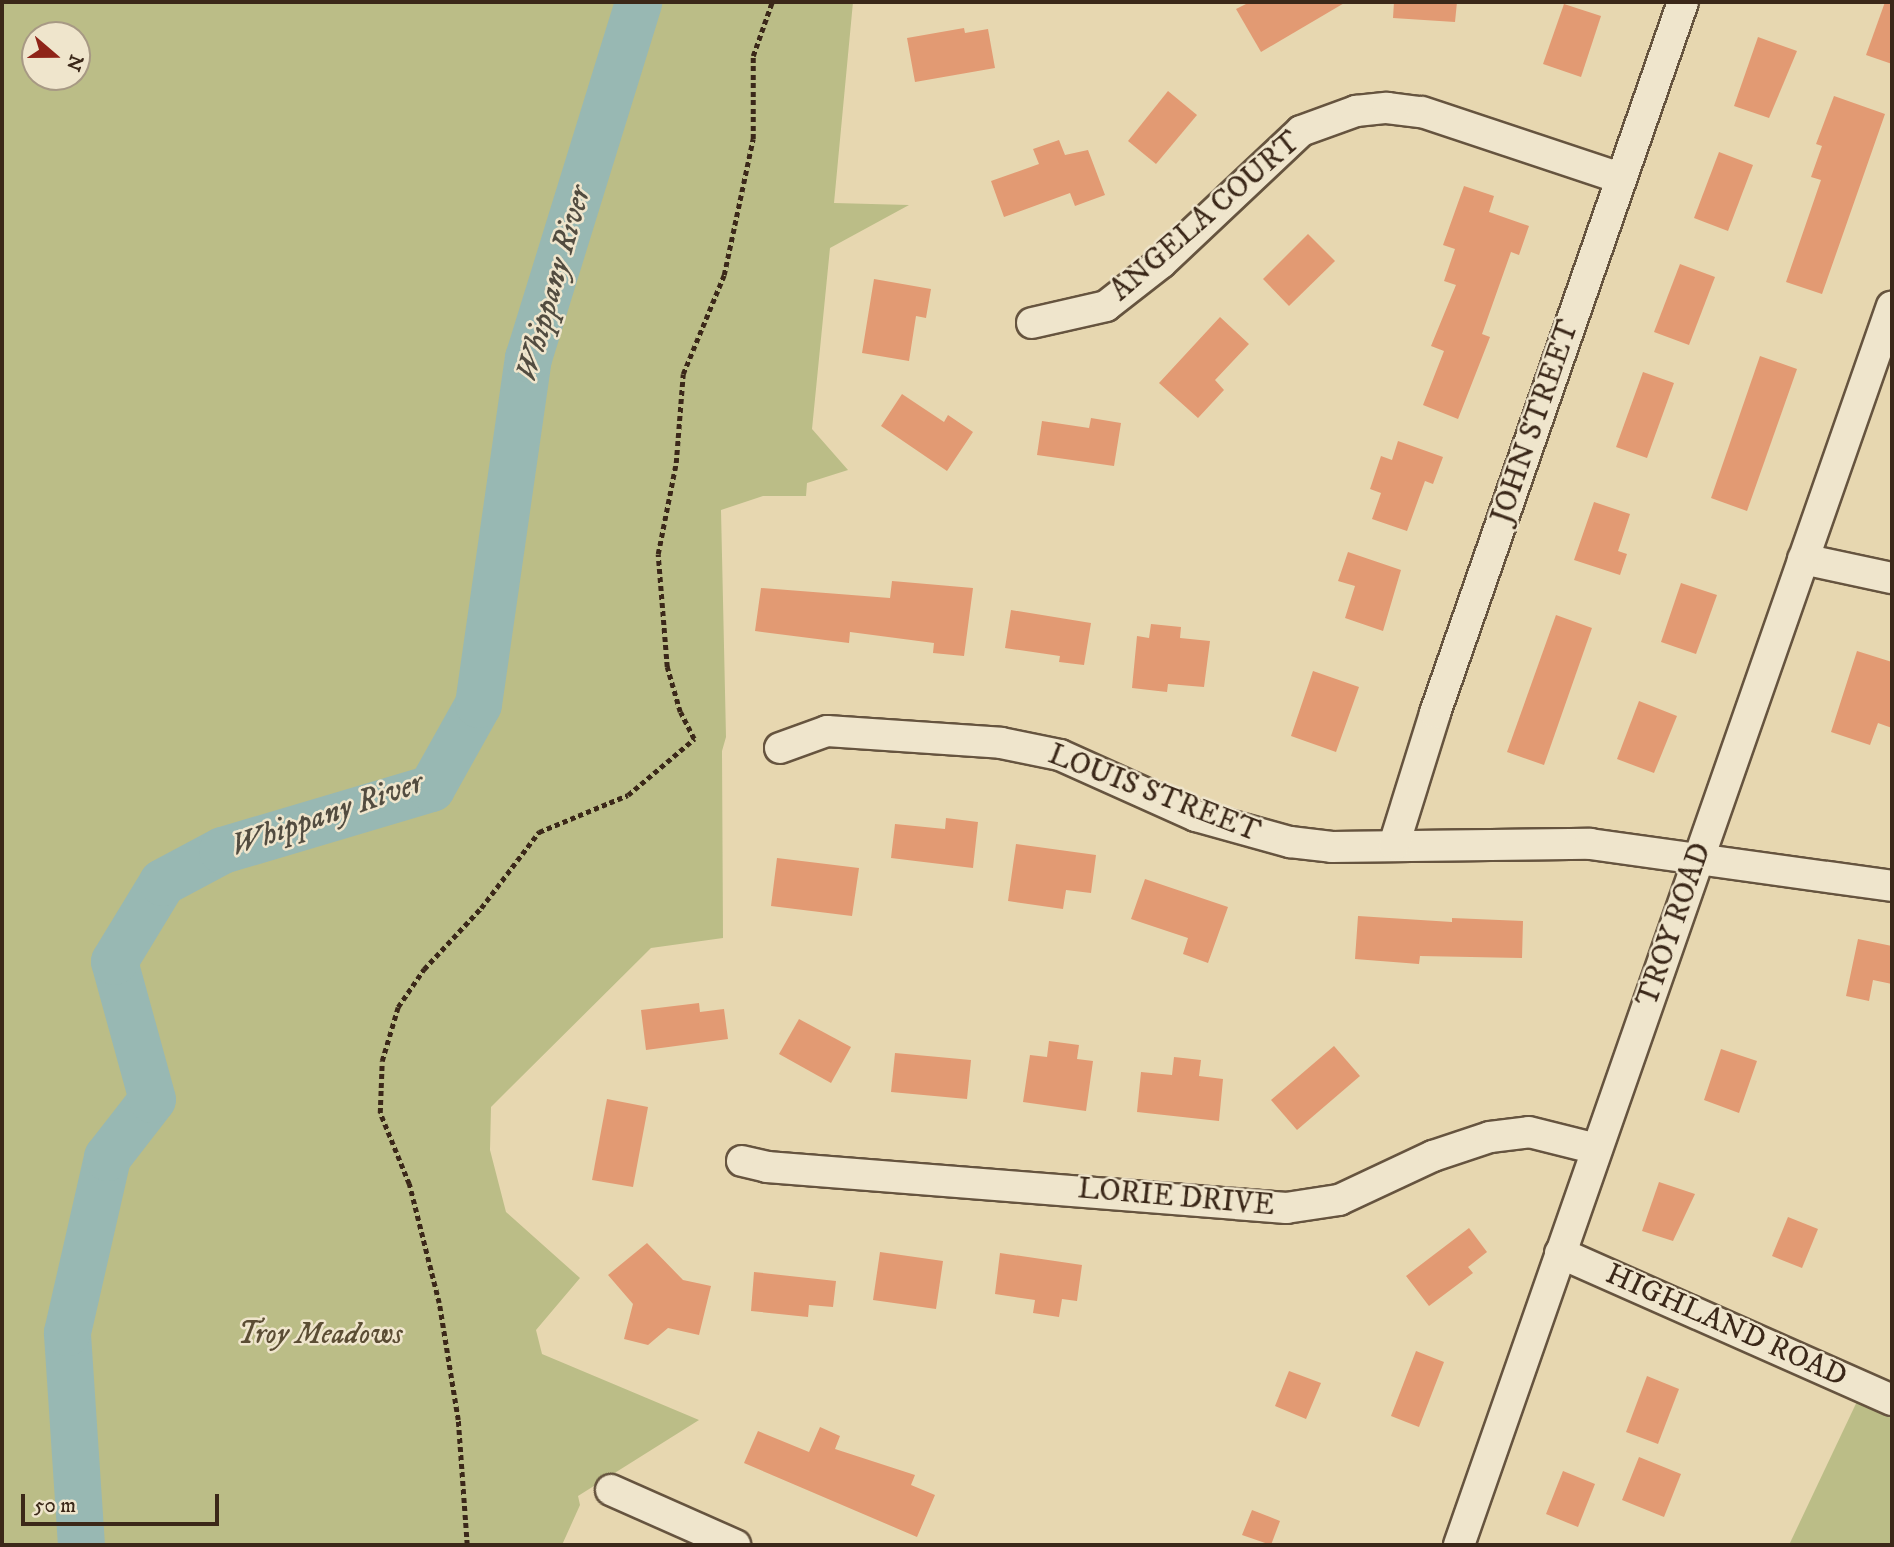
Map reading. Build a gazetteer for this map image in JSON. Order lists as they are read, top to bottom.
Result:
{
  "streets": {
    "street": [
      "ANGELA COURT",
      "JOHN STREET",
      "LOUIS STREET",
      "TROY ROAD",
      "LORIE DRIVE",
      "HIGHLAND ROAD"
    ]
  },
  "crossings": [
    ["ANGELA COURT", "JOHN STREET"],
    ["JOHN STREET", "LOUIS STREET"],
    ["LOUIS STREET", "TROY ROAD"],
    ["TROY ROAD", "LORIE DRIVE"],
    ["TROY ROAD", "HIGHLAND ROAD"]
  ],
  "water": ["Whippany River"],
  "parks": ["Troy Meadows"],
  "scale_bar": "50 m",
  "north": "right"
}
